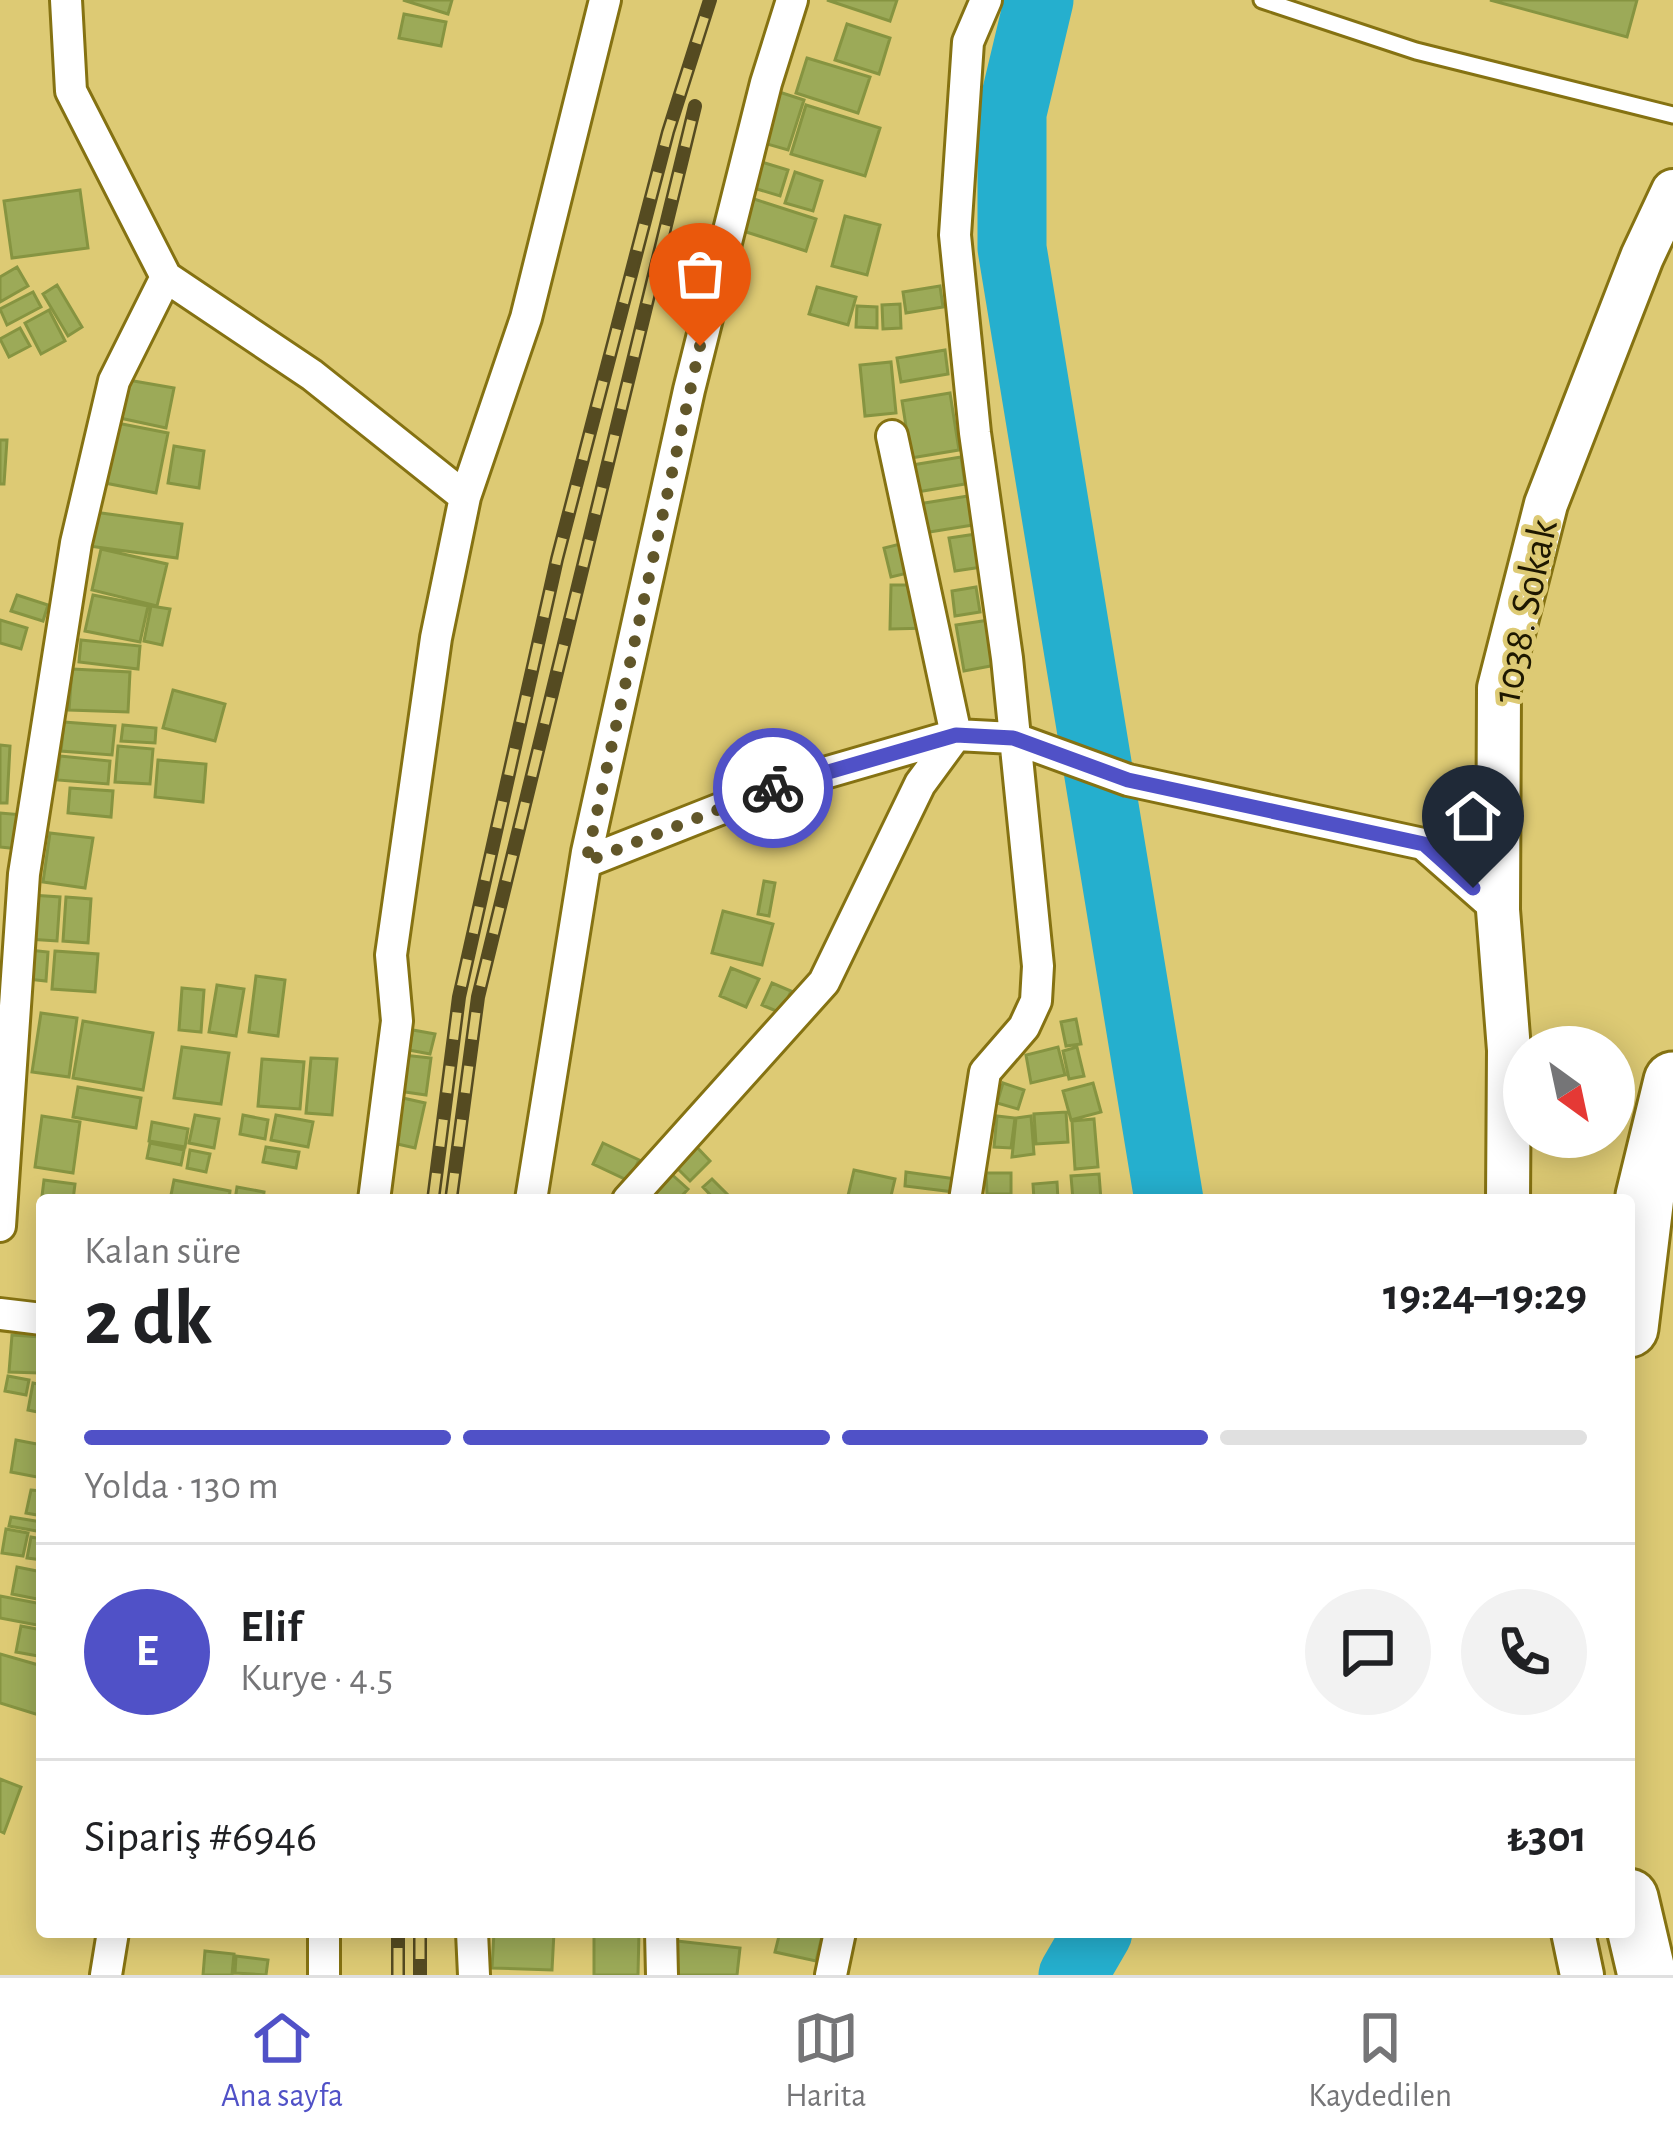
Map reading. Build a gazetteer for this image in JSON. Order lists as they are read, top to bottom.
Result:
{
  "streets": {
    "street": ["1038. Sokak"]
  },
  "north": "bottom right",
  "page": {
    "heading": ["2 dk", "Kalan süre", "19:24–19:29"],
    "panel": [
      "Elif",
      "Kurye · 4.5",
      "Sipariş #6946",
      "₺301"
    ],
    "bar": "Yolda · 130 m",
    "round": "E",
    "tabs": ["Ana sayfa", "Harita", "Kaydedilen"]
  }
}
